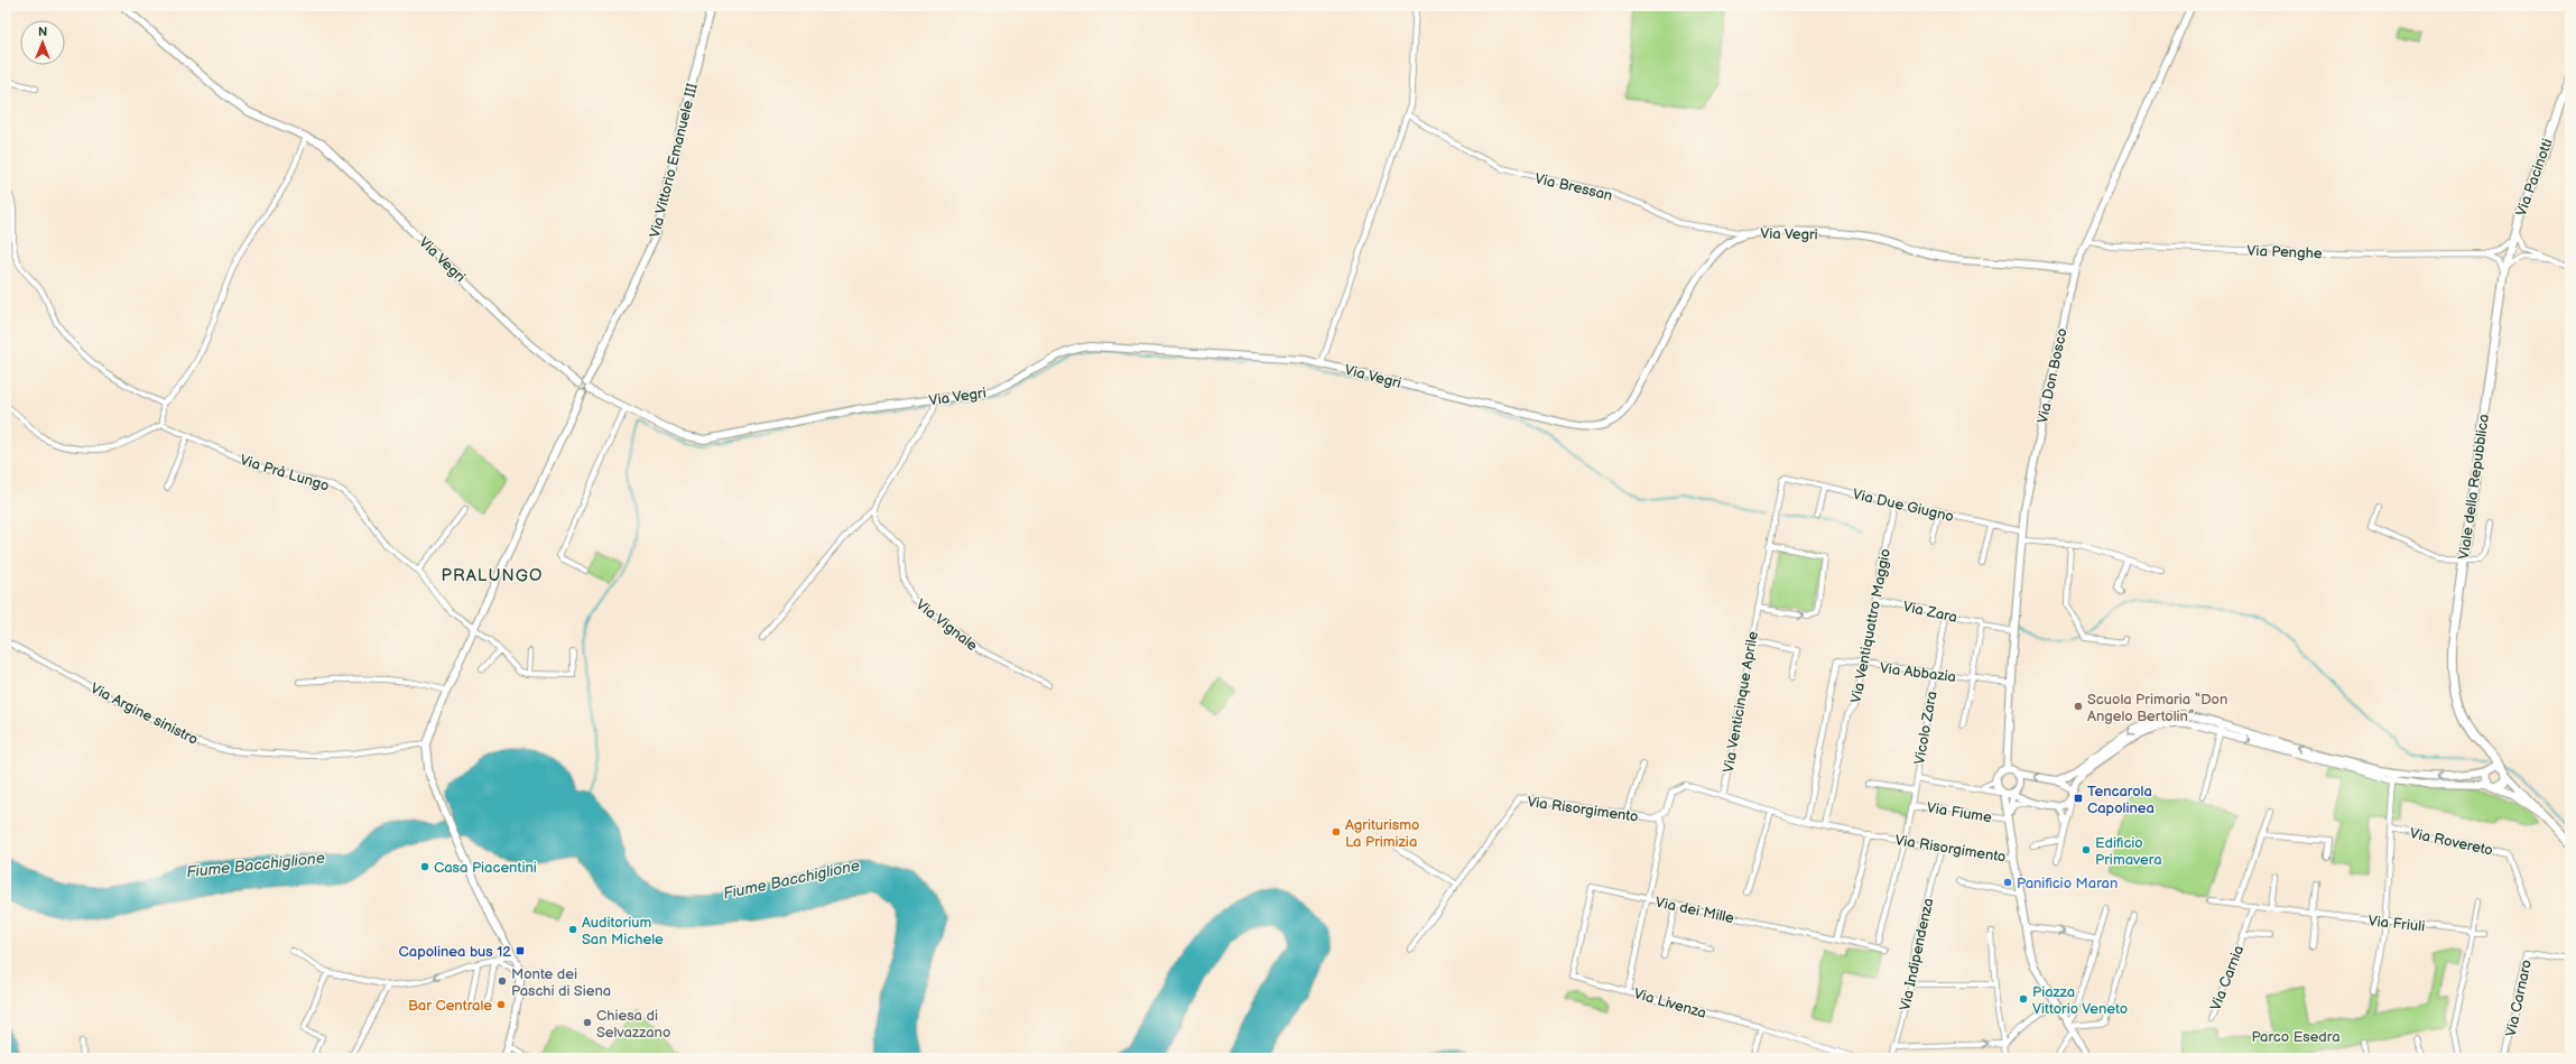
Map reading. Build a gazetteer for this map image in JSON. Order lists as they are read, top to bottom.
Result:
{
  "streets": {
    "main road": ["Via Pacinotti", "Viale della Repubblica"],
    "street": [
      "Via Vittorio Emanuele III",
      "Via Bressan",
      "Via Vegri",
      "Via Penghe",
      "Via Don Bosco",
      "Via Prà Lungo",
      "Via Due Giugno",
      "Via Zara",
      "Via Vignale",
      "Via Ventiquattro Maggio",
      "Via Abbazia",
      "Via Venticinque Aprile",
      "Via Argine sinistro",
      "Vicolo Zara",
      "Via Risorgimento",
      "Via Fiume",
      "Via Rovereto",
      "Via dei Mille",
      "Via Friuli",
      "Via Indipendenza",
      "Via Carnia",
      "Via Carnaro",
      "Via Livenza"
    ]
  },
  "crossings": [
    ["Via Vittorio Emanuele III", "Via Vegri"],
    ["Via Pacinotti", "Viale della Repubblica"],
    ["Via Bressan", "Via Vegri"],
    ["Via Vegri", "Via Don Bosco"],
    ["Via Penghe", "Via Don Bosco"],
    ["Via Penghe", "Viale della Repubblica"],
    ["Via Don Bosco", "Via Due Giugno"],
    ["Via Don Bosco", "Via Zara"],
    ["Via Don Bosco", "Via Abbazia"],
    ["Via Don Bosco", "Via Fiume"],
    ["Viale della Repubblica", "Via Rovereto"],
    ["Via Due Giugno", "Via Ventiquattro Maggio"],
    ["Via Due Giugno", "Via Venticinque Aprile"],
    ["Via Zara", "Via Ventiquattro Maggio"],
    ["Via Zara", "Vicolo Zara"],
    ["Via Ventiquattro Maggio", "Via Abbazia"],
    ["Via Ventiquattro Maggio", "Via Risorgimento"],
    ["Via Abbazia", "Vicolo Zara"],
    ["Via Abbazia", "Via Risorgimento"],
    ["Via Venticinque Aprile", "Via Risorgimento"],
    ["Vicolo Zara", "Via Risorgimento"],
    ["Vicolo Zara", "Via Fiume"],
    ["Via Risorgimento", "Via Indipendenza"],
    ["Via Risorgimento", "Via Livenza"],
    ["Via Rovereto", "Via Friuli"],
    ["Via dei Mille", "Via Livenza"],
    ["Via Friuli", "Via Carnia"]
  ],
  "districts": ["PRALUNGO"],
  "water": ["Fiume Bacchiglione"],
  "parks": ["Parco Esedra"],
  "places": {
    "other": [
      "Scuola Primaria “Don Angelo Bertolin”",
      "Agriturismo La Primizia",
      "Edificio Primavera",
      "Casa Piacentini",
      "Panificio Maran",
      "Auditorium San Michele",
      "Monte dei Paschi di Siena",
      "Piazza Vittorio Veneto",
      "Bar Centrale",
      "Chiesa di Selvazzano"
    ],
    "transit": ["Tencarola Capolinea", "Capolinea bus 12"]
  },
  "north": "top"
}
